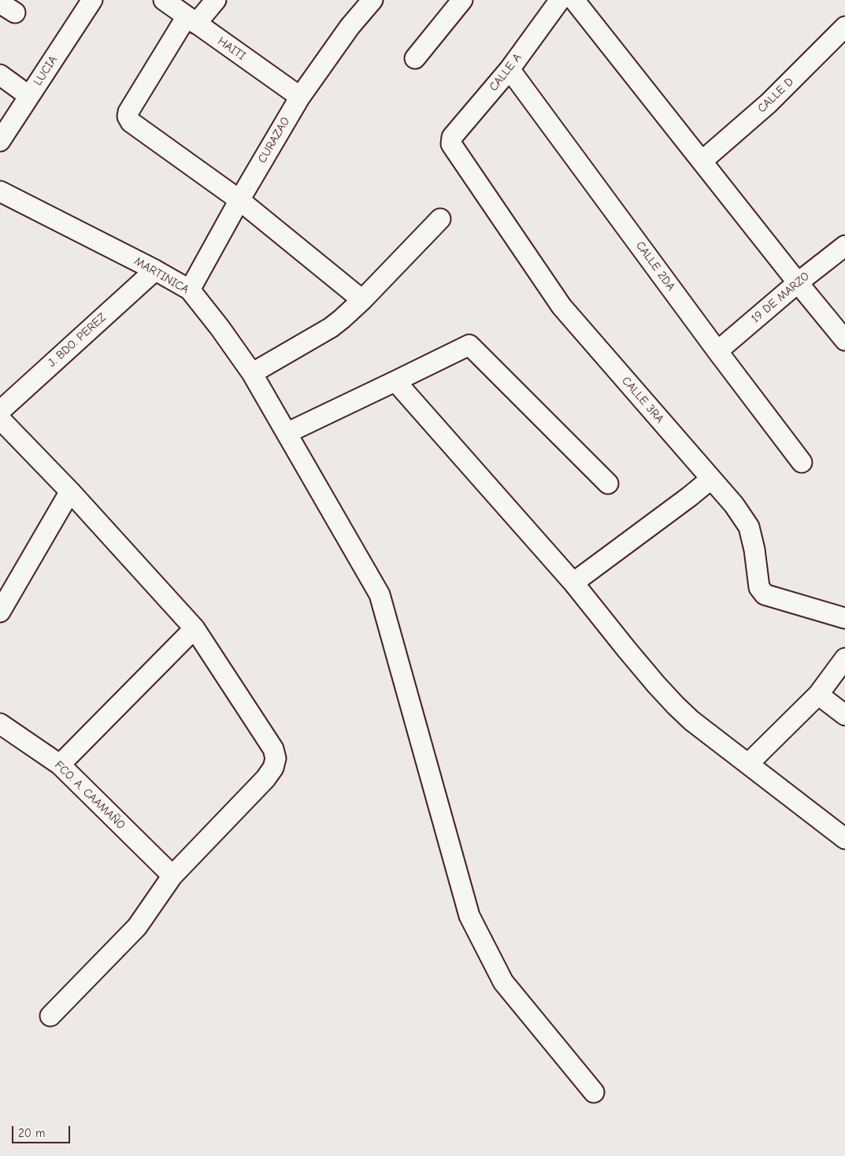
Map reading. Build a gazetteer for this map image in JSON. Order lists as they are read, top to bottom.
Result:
{
  "streets": {
    "street": [
      "HAITI",
      "LUCIA",
      "CALLE A",
      "CALLE D",
      "CURAZAO",
      "CALLE 2DA",
      "MARTINICA",
      "19 DE MARZO",
      "J. BDO. PEREZ",
      "CALLE 3RA",
      "FCO. A. CAAMAÑO"
    ]
  },
  "crossings": [
    ["HAITI", "CURAZAO"],
    ["CALLE A", "CALLE 2DA"],
    ["CALLE A", "CALLE 3RA"],
    ["CURAZAO", "MARTINICA"],
    ["CALLE 2DA", "19 DE MARZO"],
    ["MARTINICA", "J. BDO. PEREZ"]
  ],
  "scale_bar": "20 m"
}
